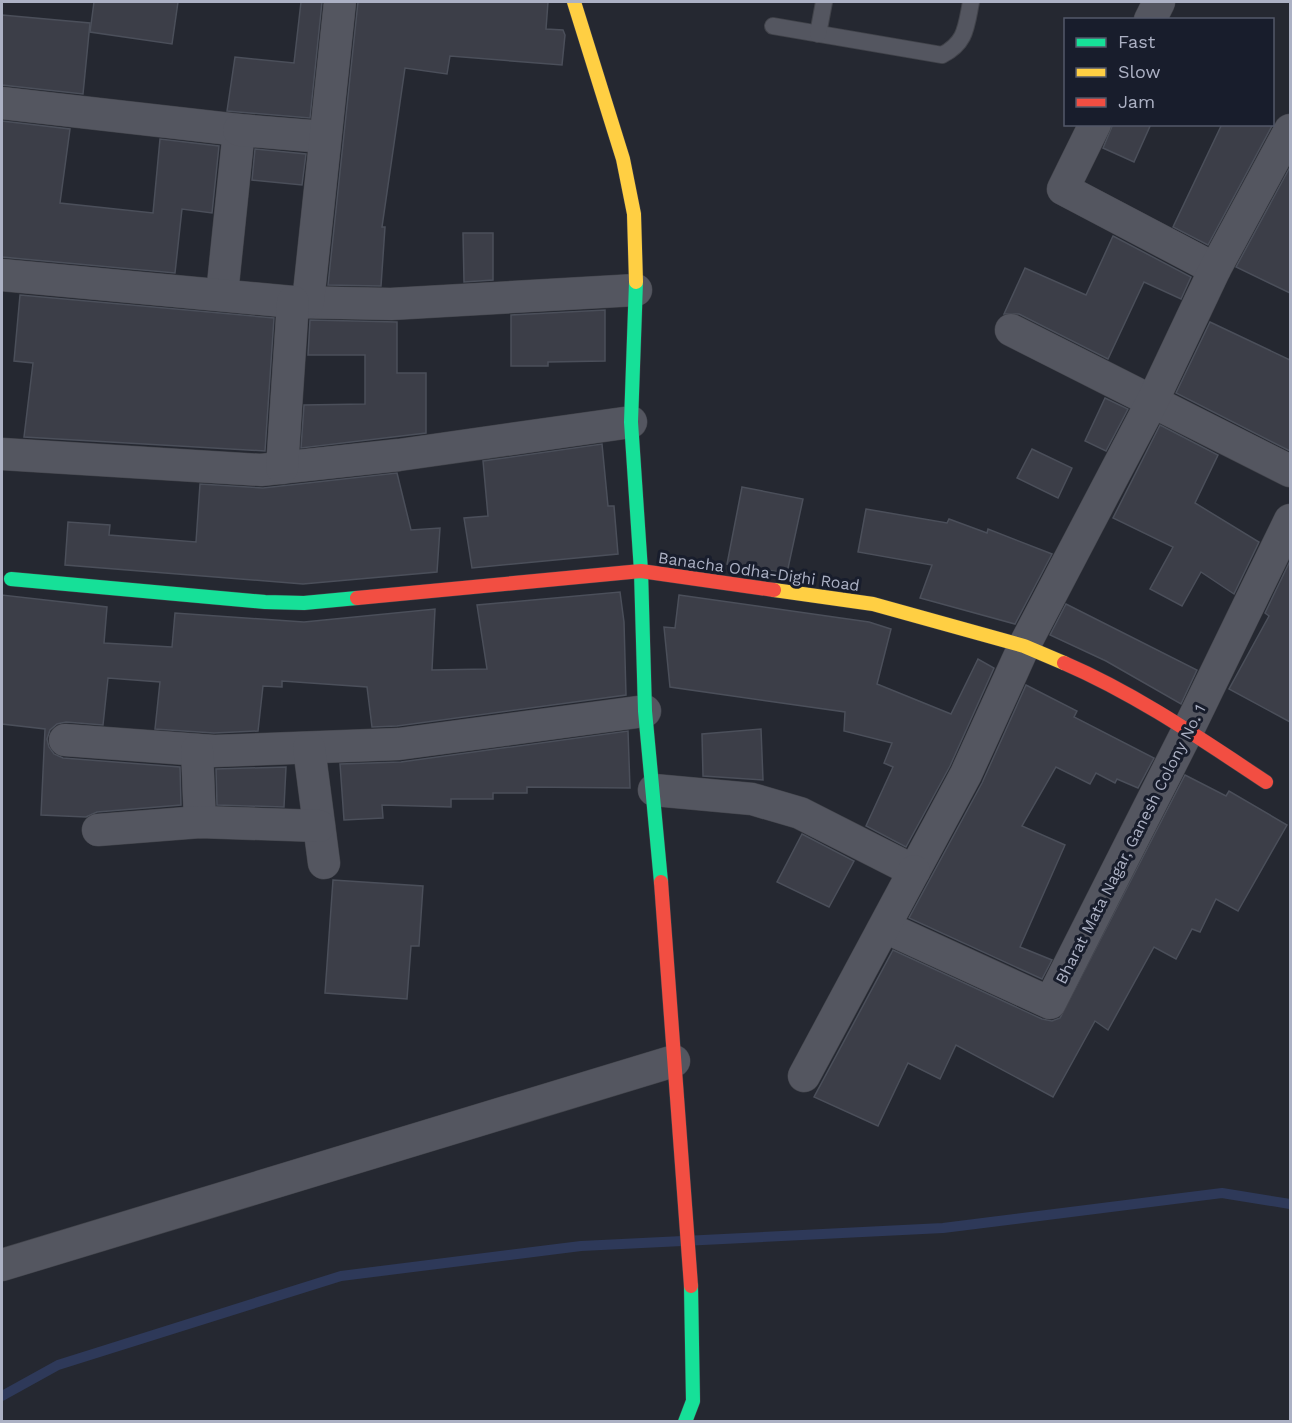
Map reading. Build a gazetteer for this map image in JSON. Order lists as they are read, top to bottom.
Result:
{
  "streets": {
    "street": ["Banacha Odha-Dighi Road", "Bharat Mata Nagar, Ganesh Colony No. 1"]
  },
  "crossings": [
    ["Banacha Odha-Dighi Road", "Bharat Mata Nagar, Ganesh Colony No. 1"]
  ],
  "legend": ["Fast", "Slow", "Jam"]
}
